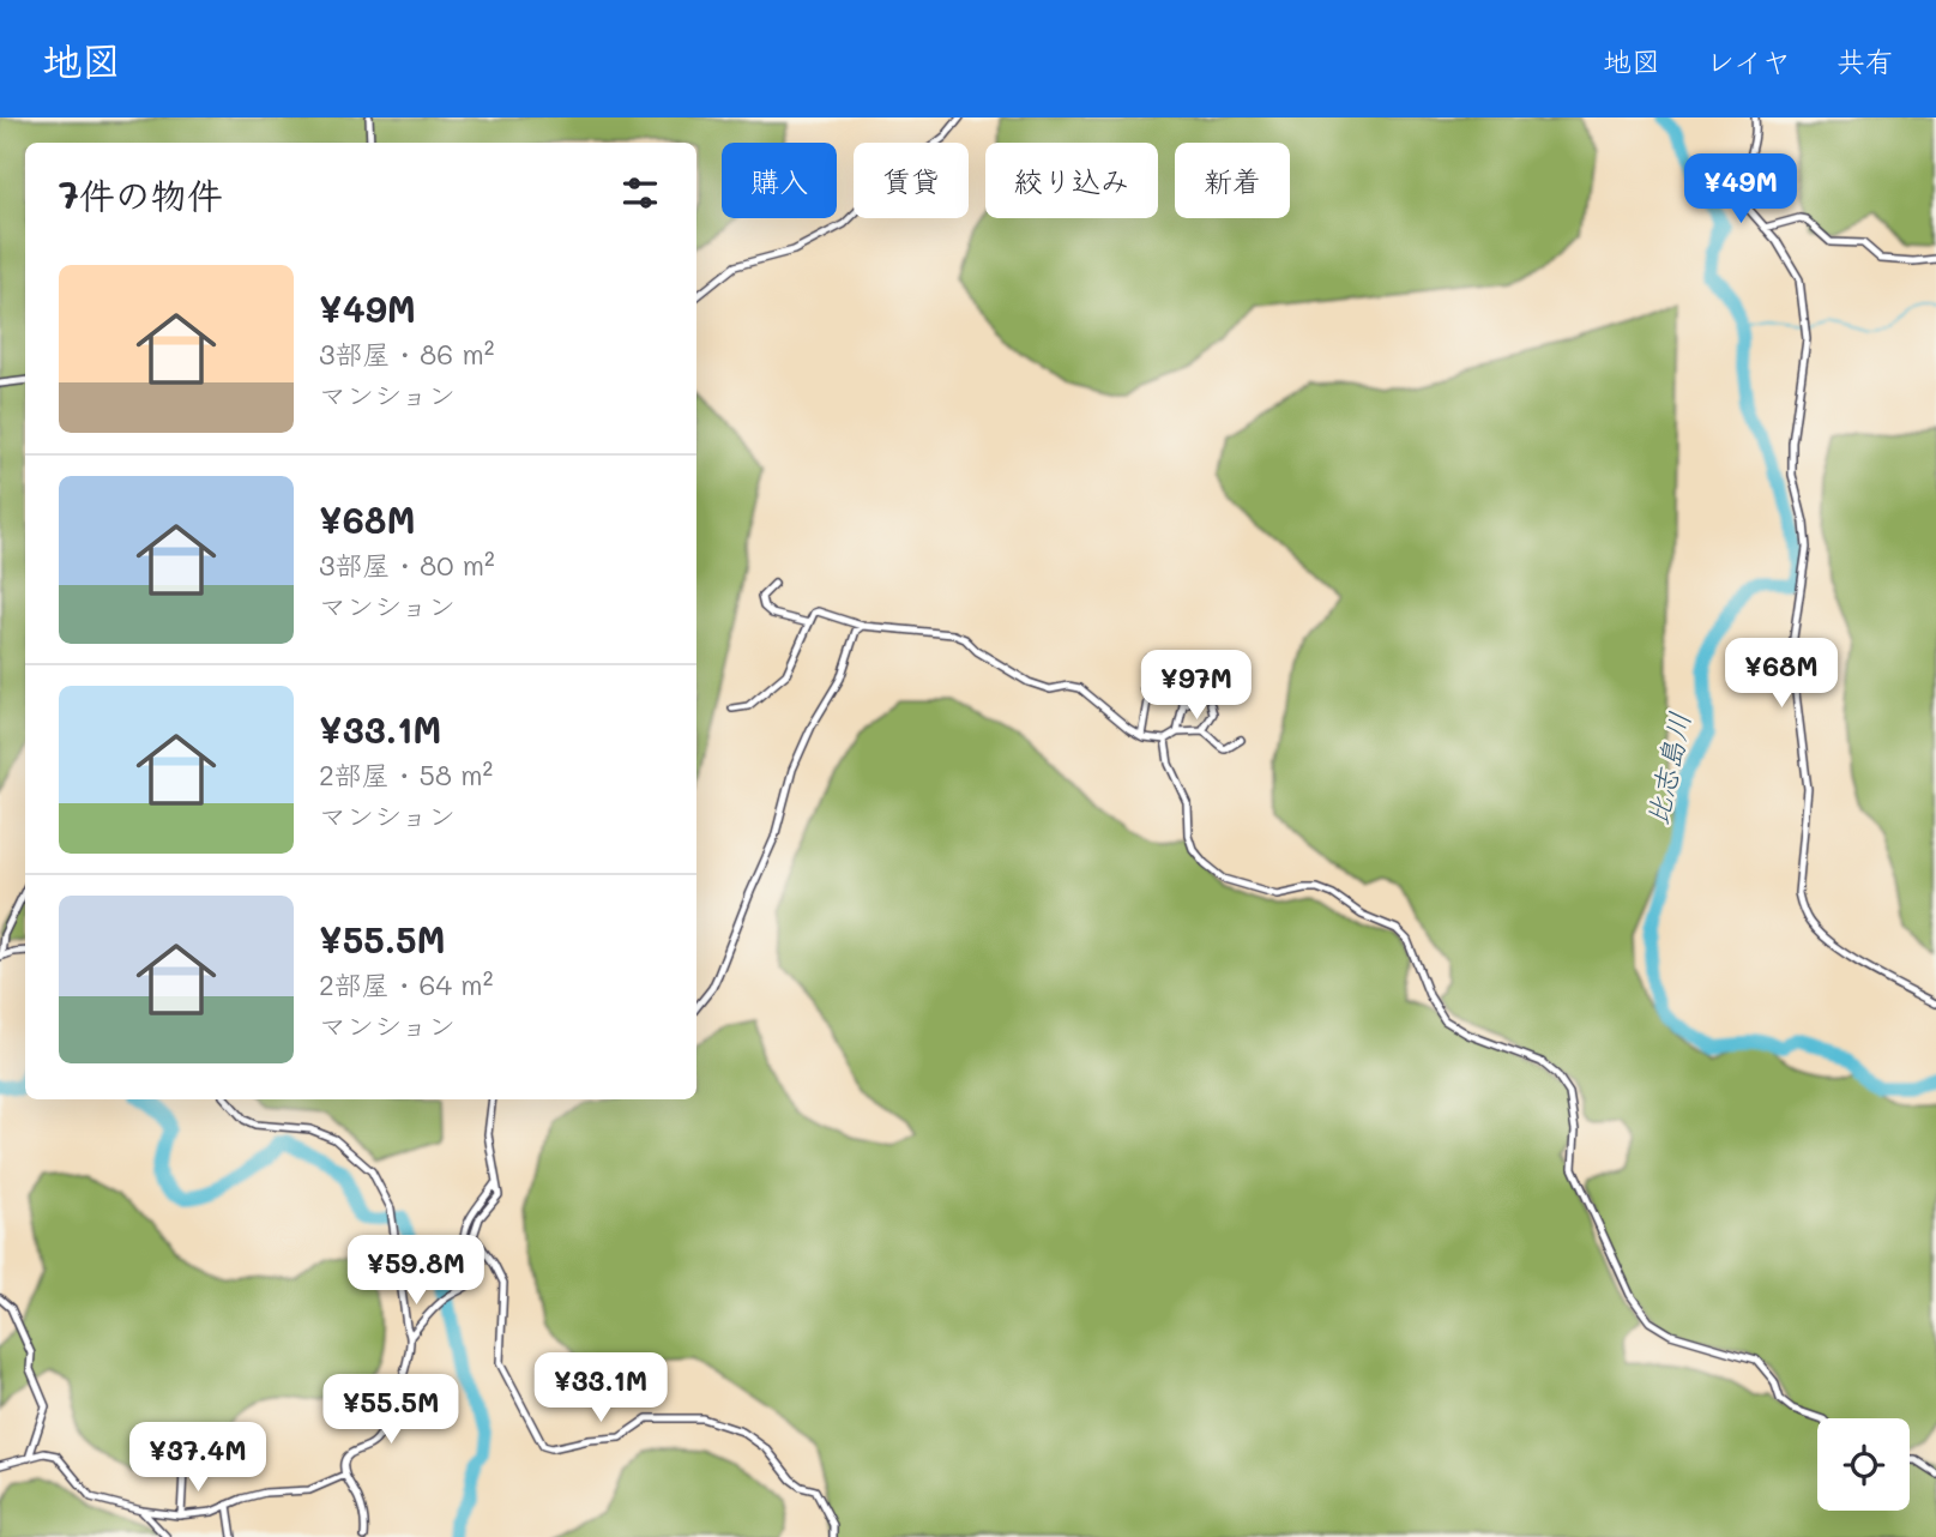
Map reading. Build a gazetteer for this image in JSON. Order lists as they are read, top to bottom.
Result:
{
  "water": ["比志島川"],
  "page": {
    "header": "地図",
    "nav": ["地図", "レイヤ", "共有"],
    "chip": [
      "購入",
      "賃貸",
      "絞り込み",
      "新着"
    ],
    "heading": "7件の物件",
    "price": [
      "¥49M",
      "¥68M",
      "¥97M",
      "¥59.8M",
      "¥33.1M",
      "¥55.5M",
      "¥37.4M"
    ],
    "list": [
      {
        "name": "¥49M",
        "note": "3部屋 · 86 m² · マンション"
      },
      {
        "name": "¥68M",
        "note": "3部屋 · 80 m² · マンション"
      },
      {
        "name": "¥33.1M",
        "note": "2部屋 · 58 m² · マンション"
      },
      {
        "name": "¥55.5M",
        "note": "2部屋 · 64 m² · マンション"
      }
    ]
  }
}
